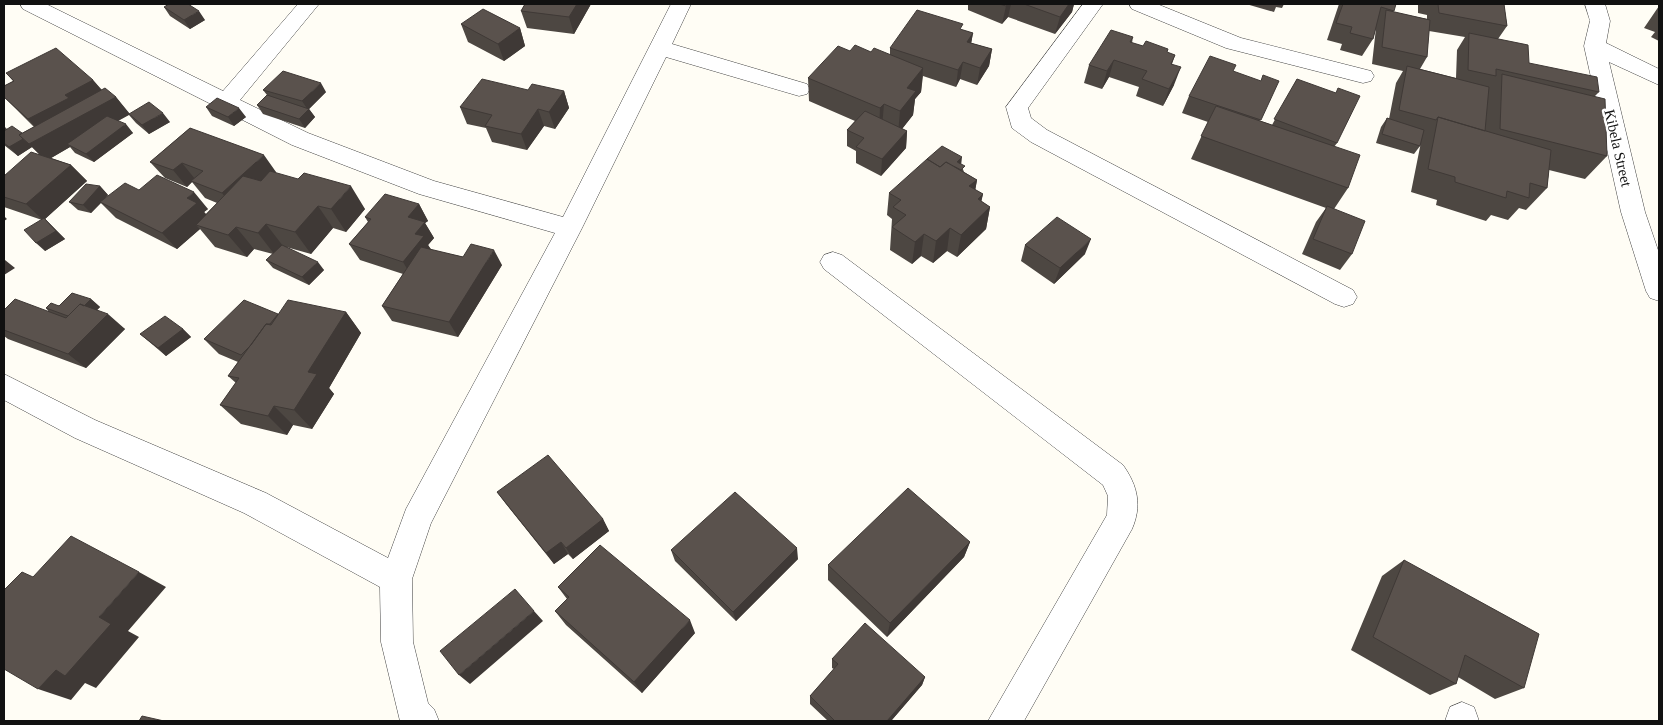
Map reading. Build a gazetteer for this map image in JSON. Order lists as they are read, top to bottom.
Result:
{
  "streets": {
    "street": ["Kibela Street"]
  }
}
